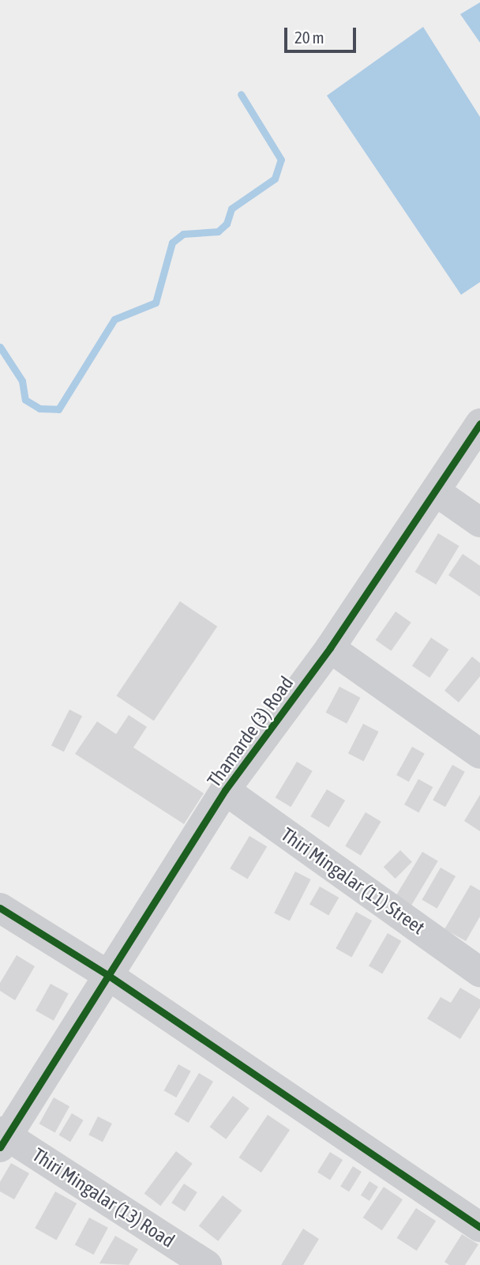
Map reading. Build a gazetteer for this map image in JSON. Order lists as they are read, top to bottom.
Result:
{
  "streets": {
    "street": ["Thamarde (3) Road", "Thiri Mingalar (11) Street", "Thiri Mingalar (13) Road"]
  },
  "crossings": [
    ["Thamarde (3) Road", "Thiri Mingalar (11) Street"],
    ["Thamarde (3) Road", "Thiri Mingalar (13) Road"]
  ],
  "scale_bar": "20 m"
}
